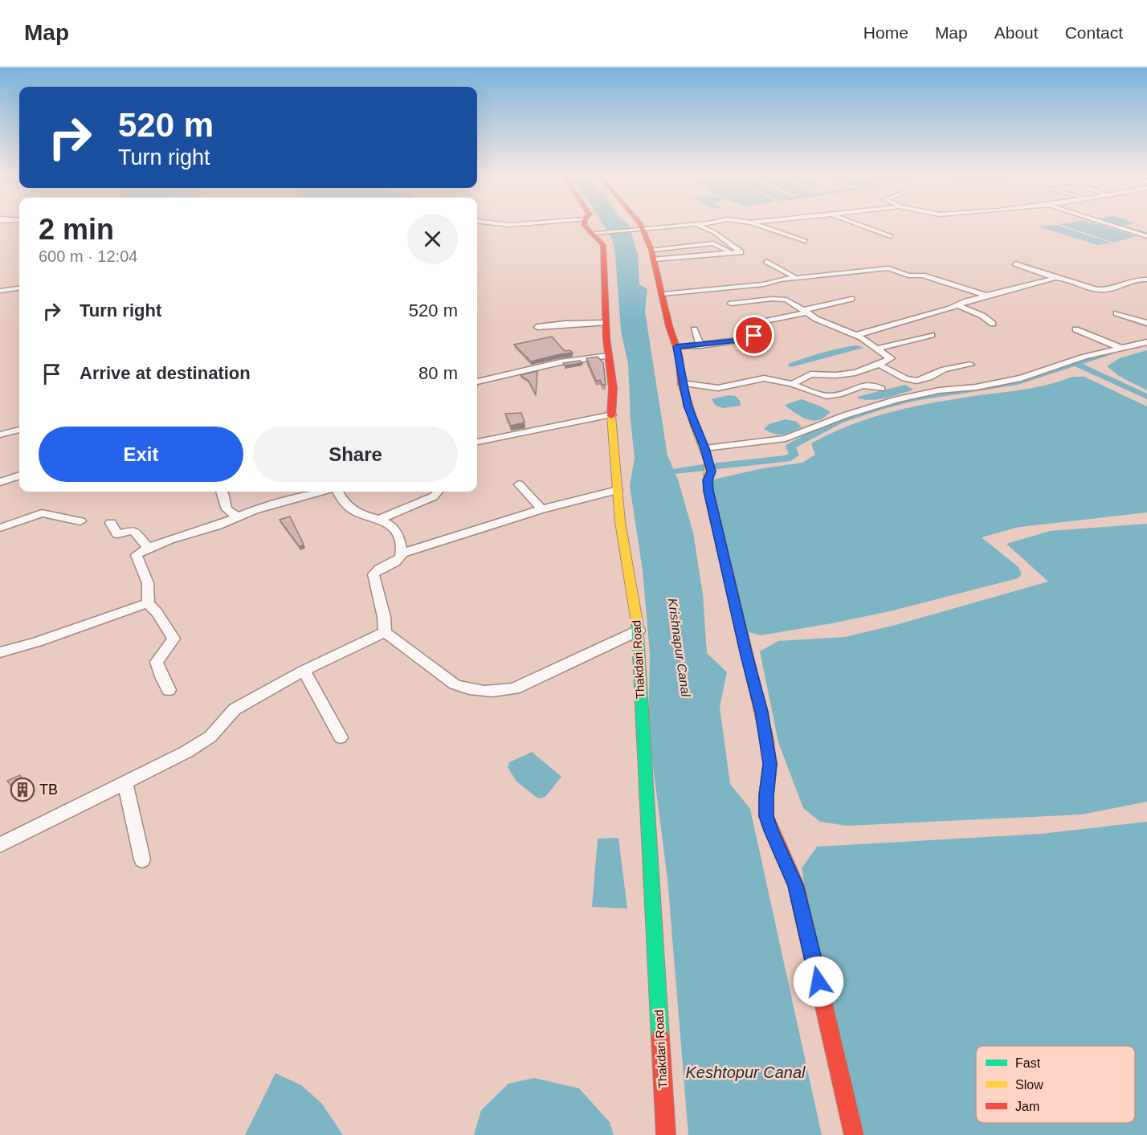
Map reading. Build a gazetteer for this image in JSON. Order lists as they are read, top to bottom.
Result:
{
  "streets": {
    "street": ["Thakdari Road"]
  },
  "water": ["Krishnapur Canal", "Keshtopur Canal"],
  "places": {
    "building": ["TB"]
  },
  "legend": ["Fast", "Slow", "Jam"],
  "page": {
    "header": "Map",
    "nav": [
      "Home",
      "Map",
      "About",
      "Contact"
    ],
    "turn": ["520 m", "Turn right"],
    "heading": ["2 min", "600 m · 12:04"],
    "list": [
      {
        "name": "Turn right",
        "value": "520 m"
      },
      {
        "name": "Arrive at destination",
        "value": "80 m"
      }
    ],
    "buttons": ["Exit", "Share"]
  }
}
